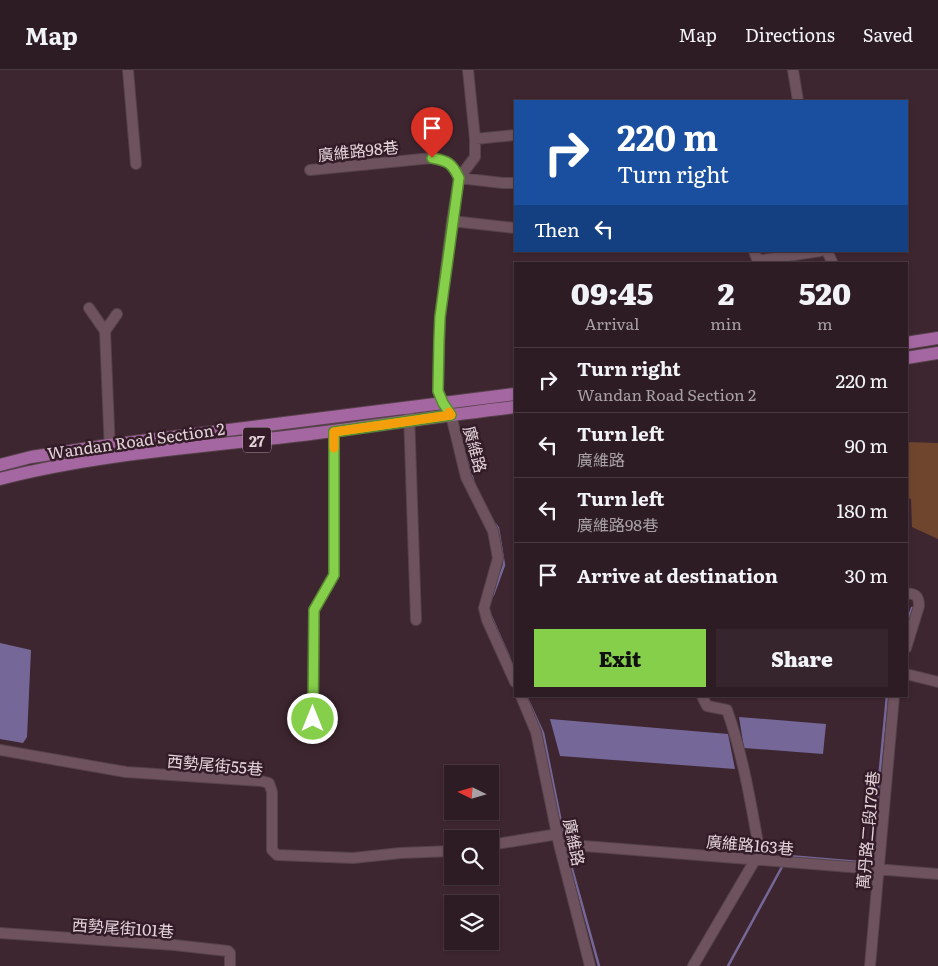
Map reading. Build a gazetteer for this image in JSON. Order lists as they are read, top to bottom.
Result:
{
  "streets": {
    "main road": ["Wandan Road Section 2", "27"],
    "street": [
      "廣維路98巷",
      "廣維路",
      "西勢尾街55巷",
      "萬丹路二段179巷",
      "廣維路163巷",
      "西勢尾街101巷"
    ]
  },
  "crossings": [
    ["廣維路98巷", "廣維路"],
    ["Wandan Road Section 2", "廣維路"],
    ["廣維路", "廣維路163巷"],
    ["萬丹路二段179巷", "廣維路163巷"]
  ],
  "north": "left",
  "page": {
    "header": "Map",
    "nav": ["Map", "Directions", "Saved"],
    "turn": ["220 m", "Turn right"],
    "then": "Then",
    "eta": [
      "09:45",
      "Arrival",
      "2",
      "min",
      "520",
      "m"
    ],
    "list": [
      {
        "name": "Turn right",
        "note": "Wandan Road Section 2",
        "value": "220 m"
      },
      {
        "name": "Turn left",
        "note": "廣維路",
        "value": "90 m"
      },
      {
        "name": "Turn left",
        "note": "廣維路98巷",
        "value": "180 m"
      },
      {
        "name": "Arrive at destination",
        "value": "30 m"
      }
    ],
    "buttons": ["Exit", "Share"]
  }
}
